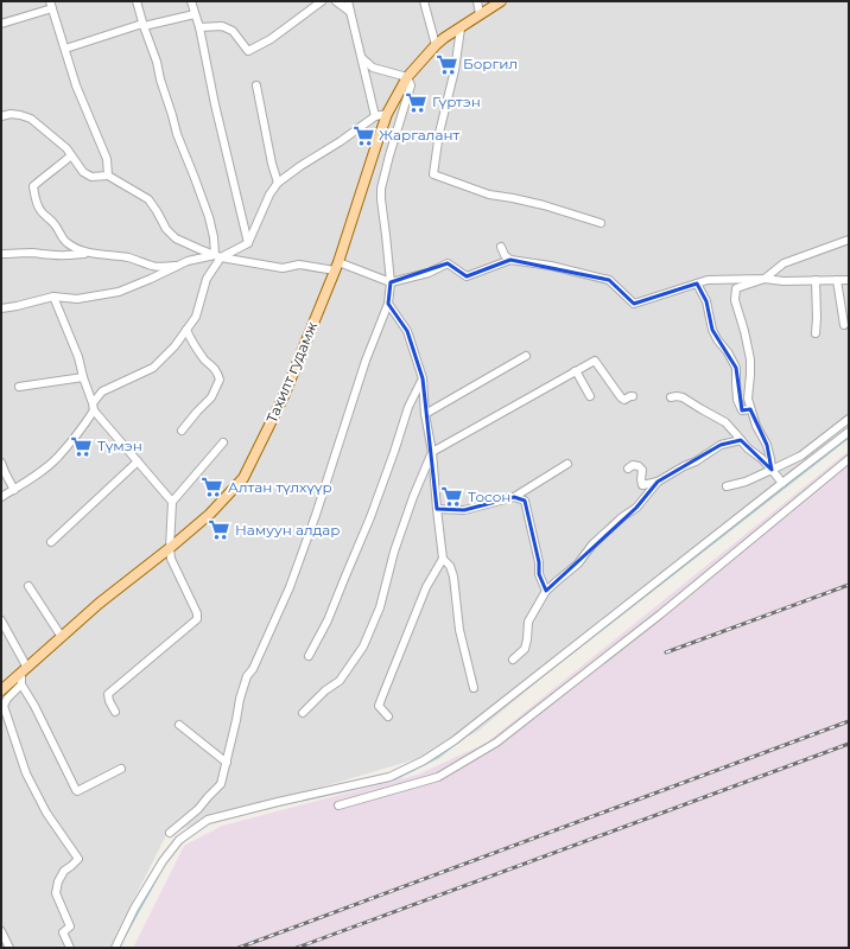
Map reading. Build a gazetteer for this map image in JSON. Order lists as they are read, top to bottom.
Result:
{
  "streets": {
    "main road": ["Тахилт гудамж"]
  },
  "places": {
    "supermarket": [
      "Боргил",
      "Гүртэн",
      "Жаргалант",
      "Түмэн",
      "Алтан түлхүүр",
      "Тосон",
      "Намуун алдар"
    ]
  }
}
